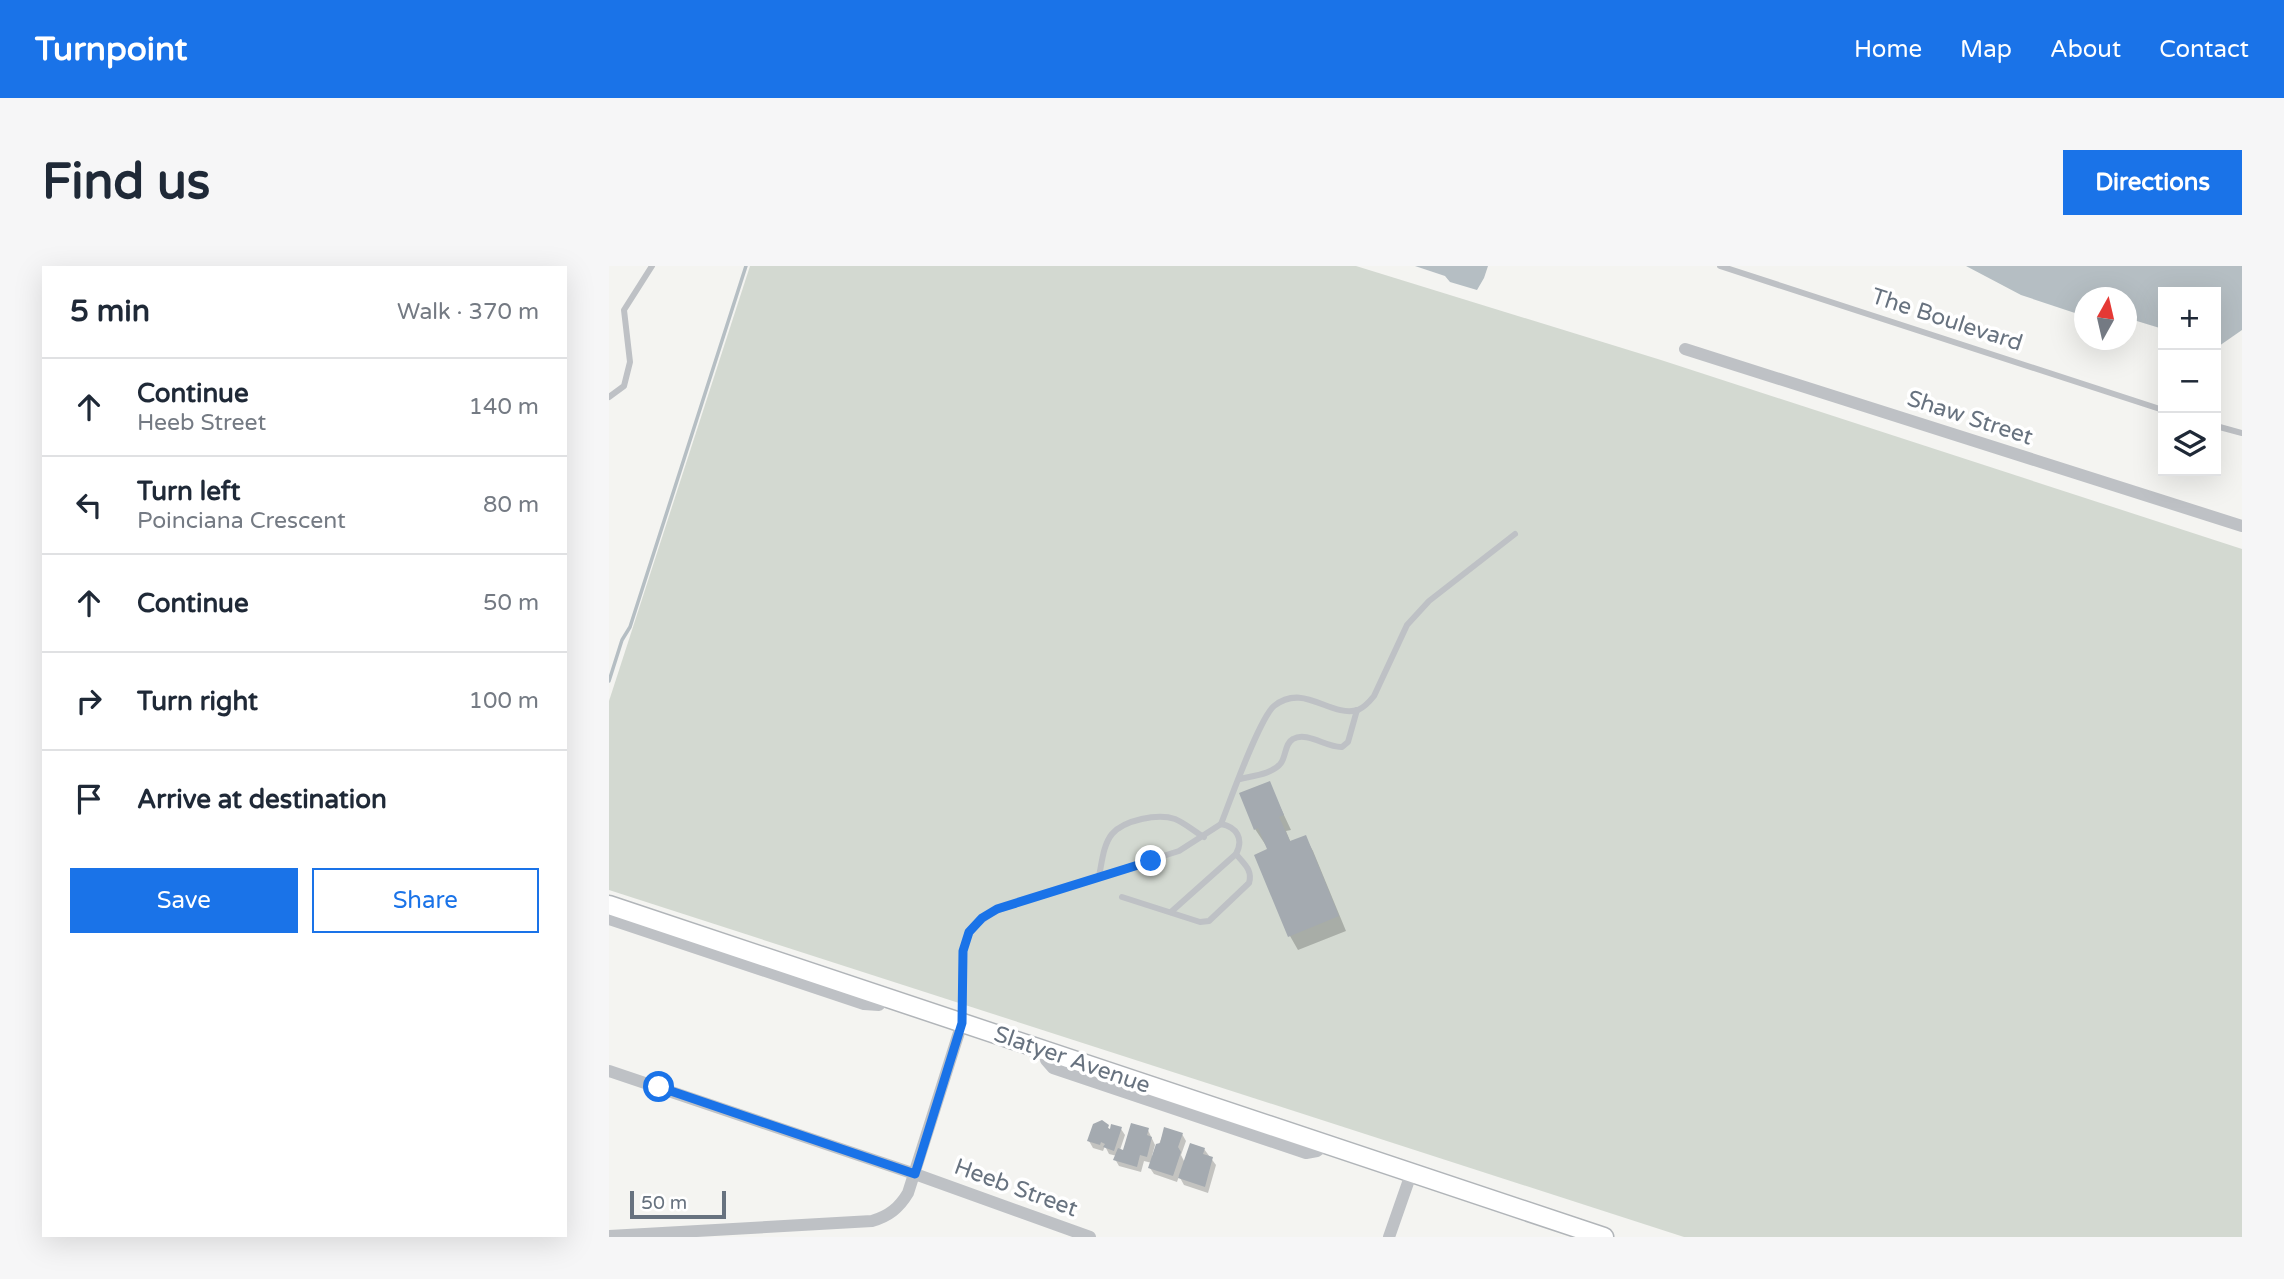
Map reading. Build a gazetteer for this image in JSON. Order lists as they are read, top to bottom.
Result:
{
  "streets": {
    "main road": ["Slatyer Avenue"],
    "street": ["Shaw Street", "Heeb Street"],
    "lane": ["The Boulevard"]
  },
  "scale_bar": "50 m",
  "north": "top",
  "page": {
    "header": "Turnpoint",
    "nav": [
      "Home",
      "Map",
      "About",
      "Contact"
    ],
    "buttons": [
      "Directions",
      ["Save", "Share"]
    ],
    "title": "Find us",
    "heading": ["5 min", "Walk · 370 m"],
    "map_buttons": ["+", "−"],
    "list": [
      ["Continue", "Heeb Street", "140 m"],
      ["Turn left", "Poinciana Crescent", "80 m"],
      ["Continue", "50 m"],
      ["Turn right", "100 m"],
      "Arrive at destination"
    ],
    "scale": "50 m"
  }
}
